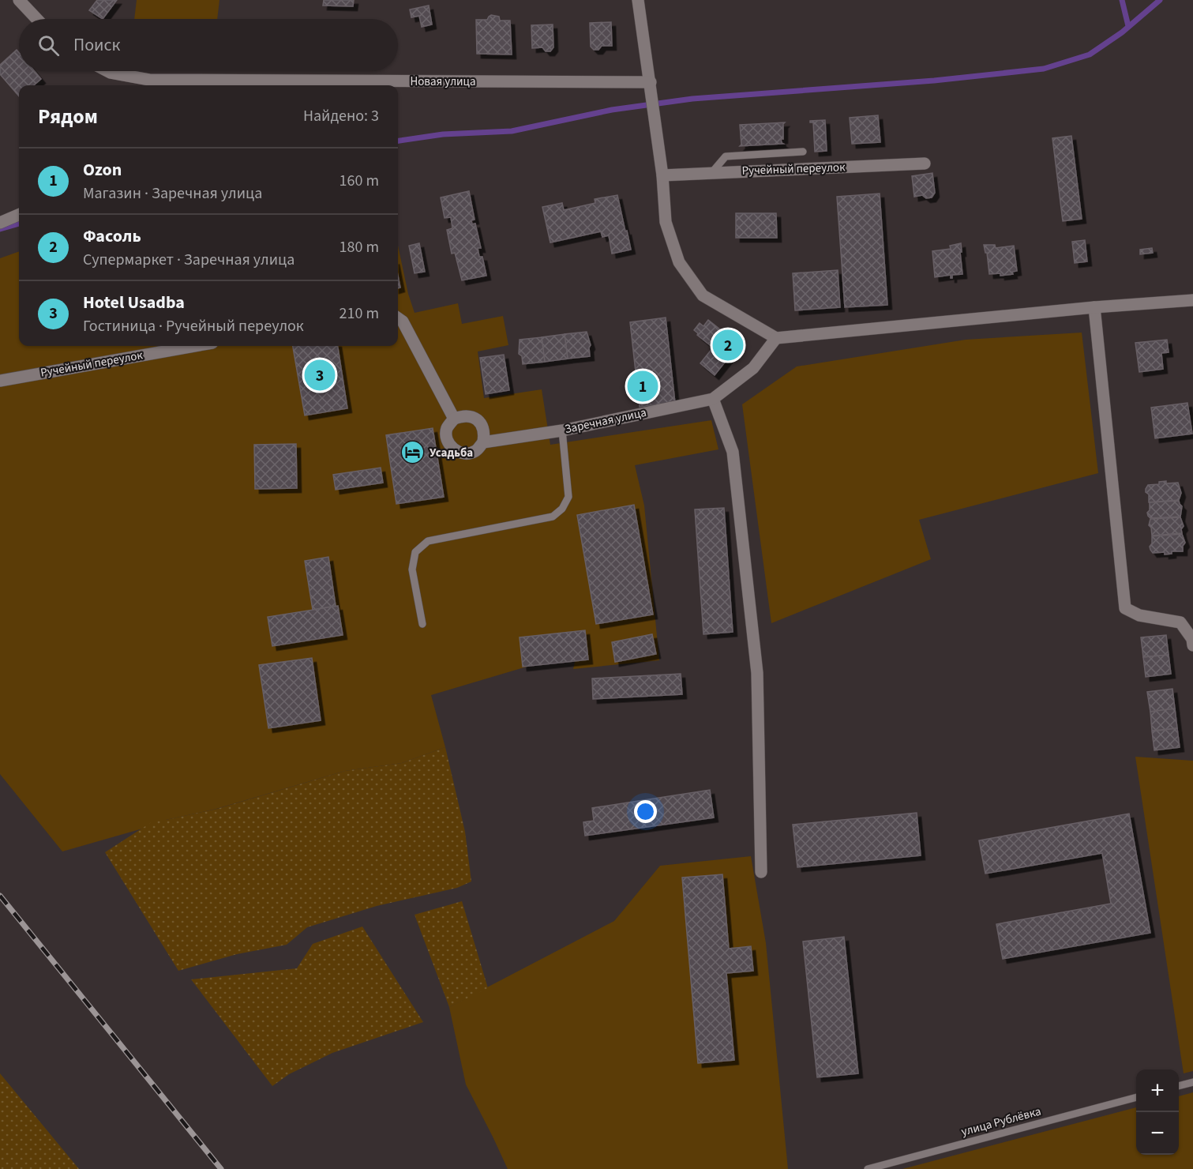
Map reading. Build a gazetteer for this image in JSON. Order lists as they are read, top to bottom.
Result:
{
  "streets": {
    "street": ["Новая улица", "Ручейный переулок", "Заречная улица"],
    "lane": ["улица Рублёвка"]
  },
  "places": {
    "hotel": ["Усадьба"]
  },
  "page": {
    "search": "Поиск",
    "heading": ["Рядом", "Найдено: 3"],
    "list": [
      {
        "mark": "1",
        "name": "Ozon",
        "note": "Магазин · Заречная улица",
        "value": "160 m"
      },
      {
        "mark": "2",
        "name": "Фасоль",
        "note": "Супермаркет · Заречная улица",
        "value": "180 m"
      },
      {
        "mark": "3",
        "name": "Hotel Usadba",
        "note": "Гостиница · Ручейный переулок",
        "value": "210 m"
      }
    ],
    "pins": ["2", "3", "1"],
    "map_buttons": ["+", "−"]
  }
}
